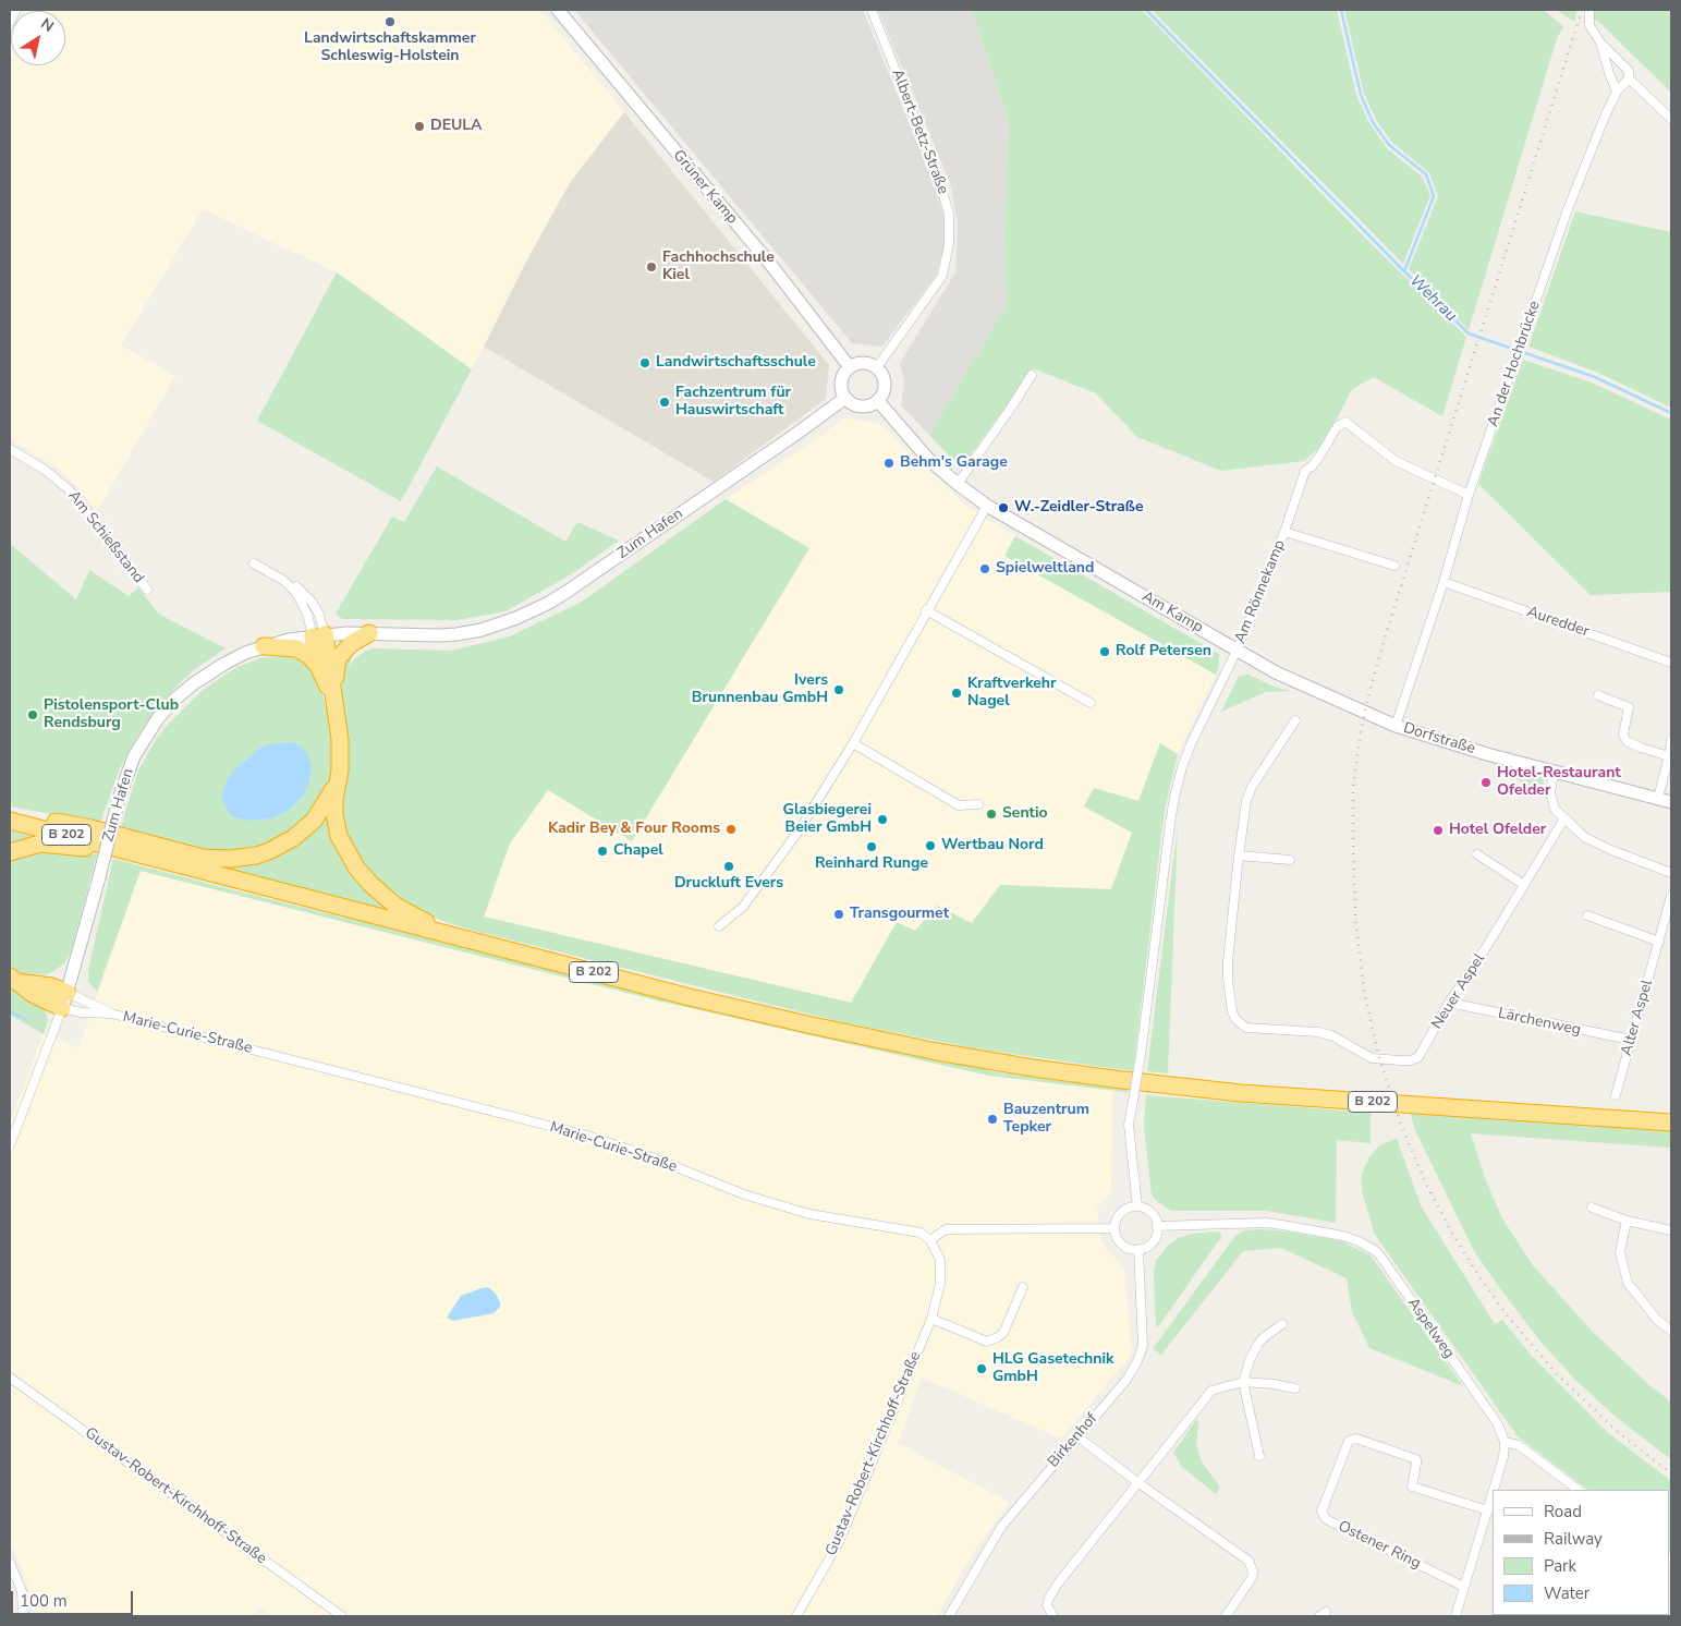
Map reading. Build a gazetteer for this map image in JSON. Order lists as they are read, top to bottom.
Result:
{
  "streets": {
    "highway": ["B 202"],
    "main road": [
      "Grüner Kamp",
      "Zum Hafen",
      "Am Kamp",
      "Dorfstraße"
    ],
    "street": [
      "Albert-Betz-Straße",
      "An der Hochbrücke",
      "Am Schießstand",
      "Am Rönnekamp",
      "Auredder",
      "Neuer Aspel",
      "Alter Aspel",
      "Lärchenweg",
      "Marie-Curie-Straße",
      "Aspelweg",
      "Birkenhof",
      "Gustav-Robert-Kirchhoff-Straße",
      "Ostener Ring"
    ]
  },
  "crossings": [
    ["Albert-Betz-Straße", "Grüner Kamp"],
    ["Albert-Betz-Straße", "Zum Hafen"],
    ["Albert-Betz-Straße", "Am Kamp"],
    ["Grüner Kamp", "Zum Hafen"],
    ["Grüner Kamp", "Am Kamp"],
    ["An der Hochbrücke", "Am Rönnekamp"],
    ["An der Hochbrücke", "Am Kamp"],
    ["An der Hochbrücke", "Auredder"],
    ["An der Hochbrücke", "Dorfstraße"],
    ["Zum Hafen", "Am Kamp"],
    ["Zum Hafen", "Marie-Curie-Straße"],
    ["Am Rönnekamp", "Am Kamp"],
    ["Am Rönnekamp", "Aspelweg"],
    ["Am Rönnekamp", "Birkenhof"],
    ["Am Kamp", "Dorfstraße"],
    ["Neuer Aspel", "Lärchenweg"],
    ["Alter Aspel", "Lärchenweg"],
    ["Marie-Curie-Straße", "Gustav-Robert-Kirchhoff-Straße"],
    ["Aspelweg", "Birkenhof"]
  ],
  "water": ["Wehrau"],
  "places": [
    "Landwirtschaftskammer Schleswig-Holstein",
    "DEULA",
    "Fachhochschule Kiel",
    "Landwirtschaftsschule",
    "Fachzentrum für Hauswirtschaft",
    "Behm's Garage",
    "W.-Zeidler-Straße",
    "Spielweltland",
    "Rolf Petersen",
    "Ivers Brunnenbau GmbH",
    "Kraftverkehr Nagel",
    "Pistolensport-Club Rendsburg",
    "Hotel-Restaurant Ofelder",
    "Sentio",
    "Glasbiegerei Beier GmbH",
    "Kadir Bey & Four Rooms",
    "Hotel Ofelder",
    "Wertbau Nord",
    "Reinhard Runge",
    "Chapel",
    "Druckluft Evers",
    "Transgourmet",
    "Bauzentrum Tepker",
    "HLG Gasetechnik GmbH"
  ],
  "legend": [
    "Road",
    "Railway",
    "Park",
    "Water"
  ],
  "scale_bar": "100 m",
  "north": "top right"
}
